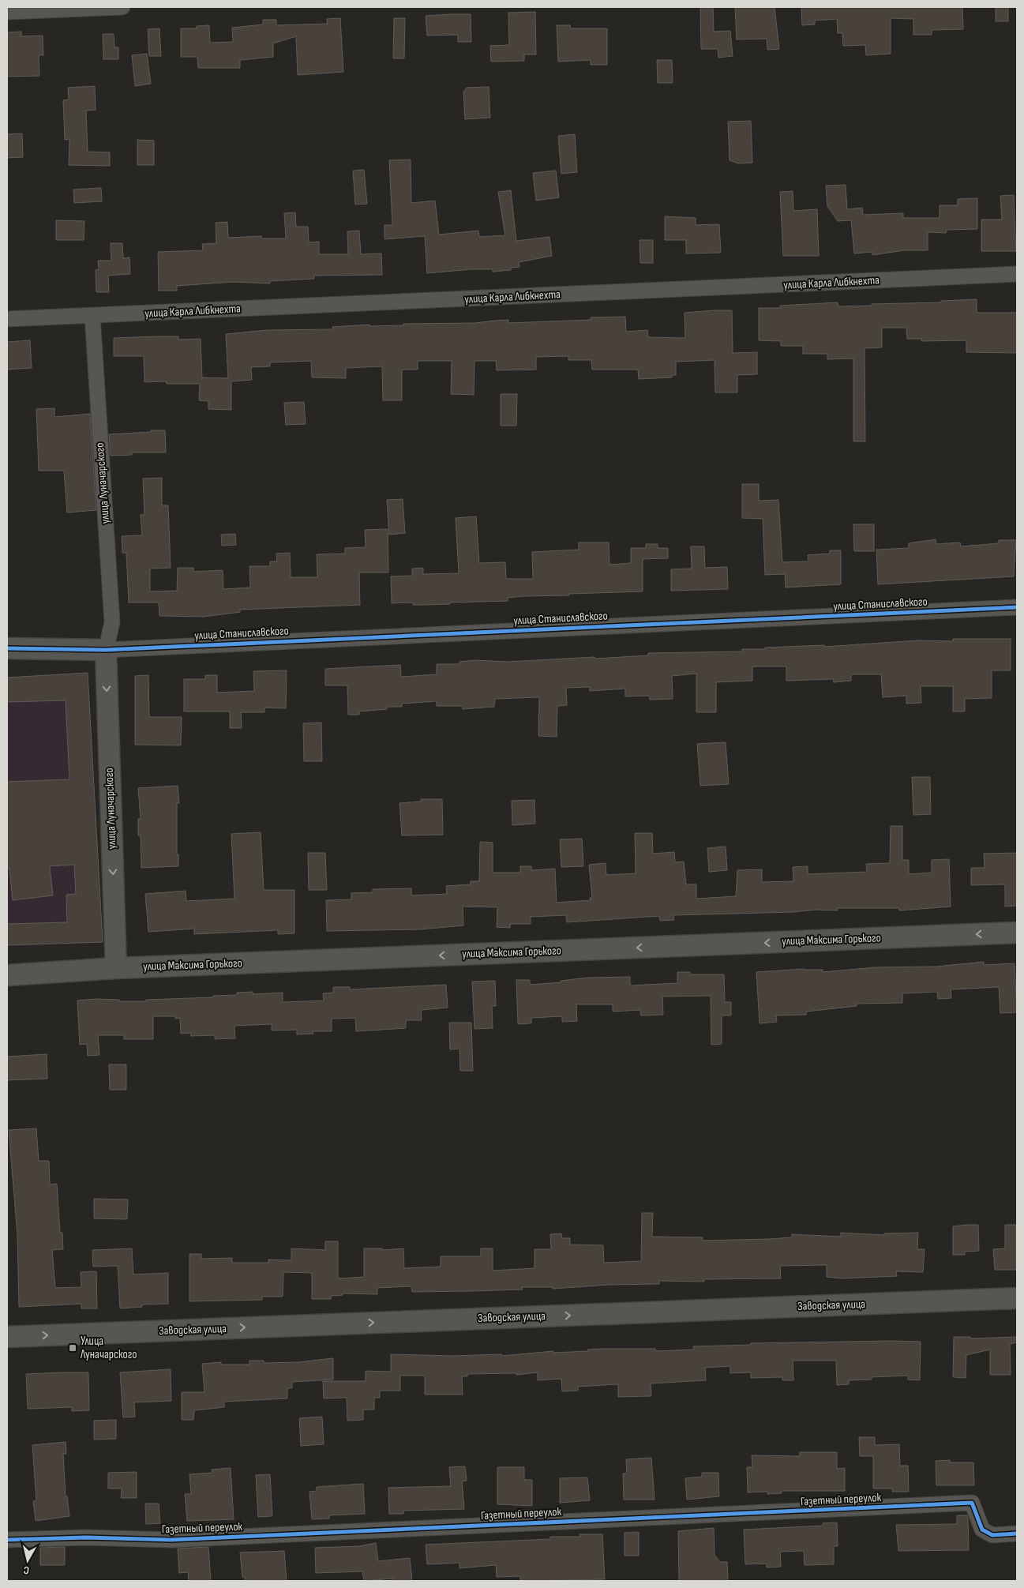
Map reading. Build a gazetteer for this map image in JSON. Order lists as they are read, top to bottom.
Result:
{
  "streets": {
    "main road": ["улица Луначарского", "улица Максима Горького", "Заводская улица"],
    "street": ["улица Карла Либкнехта", "улица Станиславского", "Газетный переулок"]
  },
  "crossings": [
    ["улица Карла Либкнехта", "улица Луначарского"],
    ["улица Луначарского", "улица Станиславского"],
    ["улица Луначарского", "улица Максима Горького"]
  ],
  "one_way": ["улица Луначарского", "улица Максима Горького", "Заводская улица"],
  "places": {
    "transit": ["Улица Луначарского"]
  },
  "north": "bottom"
}
